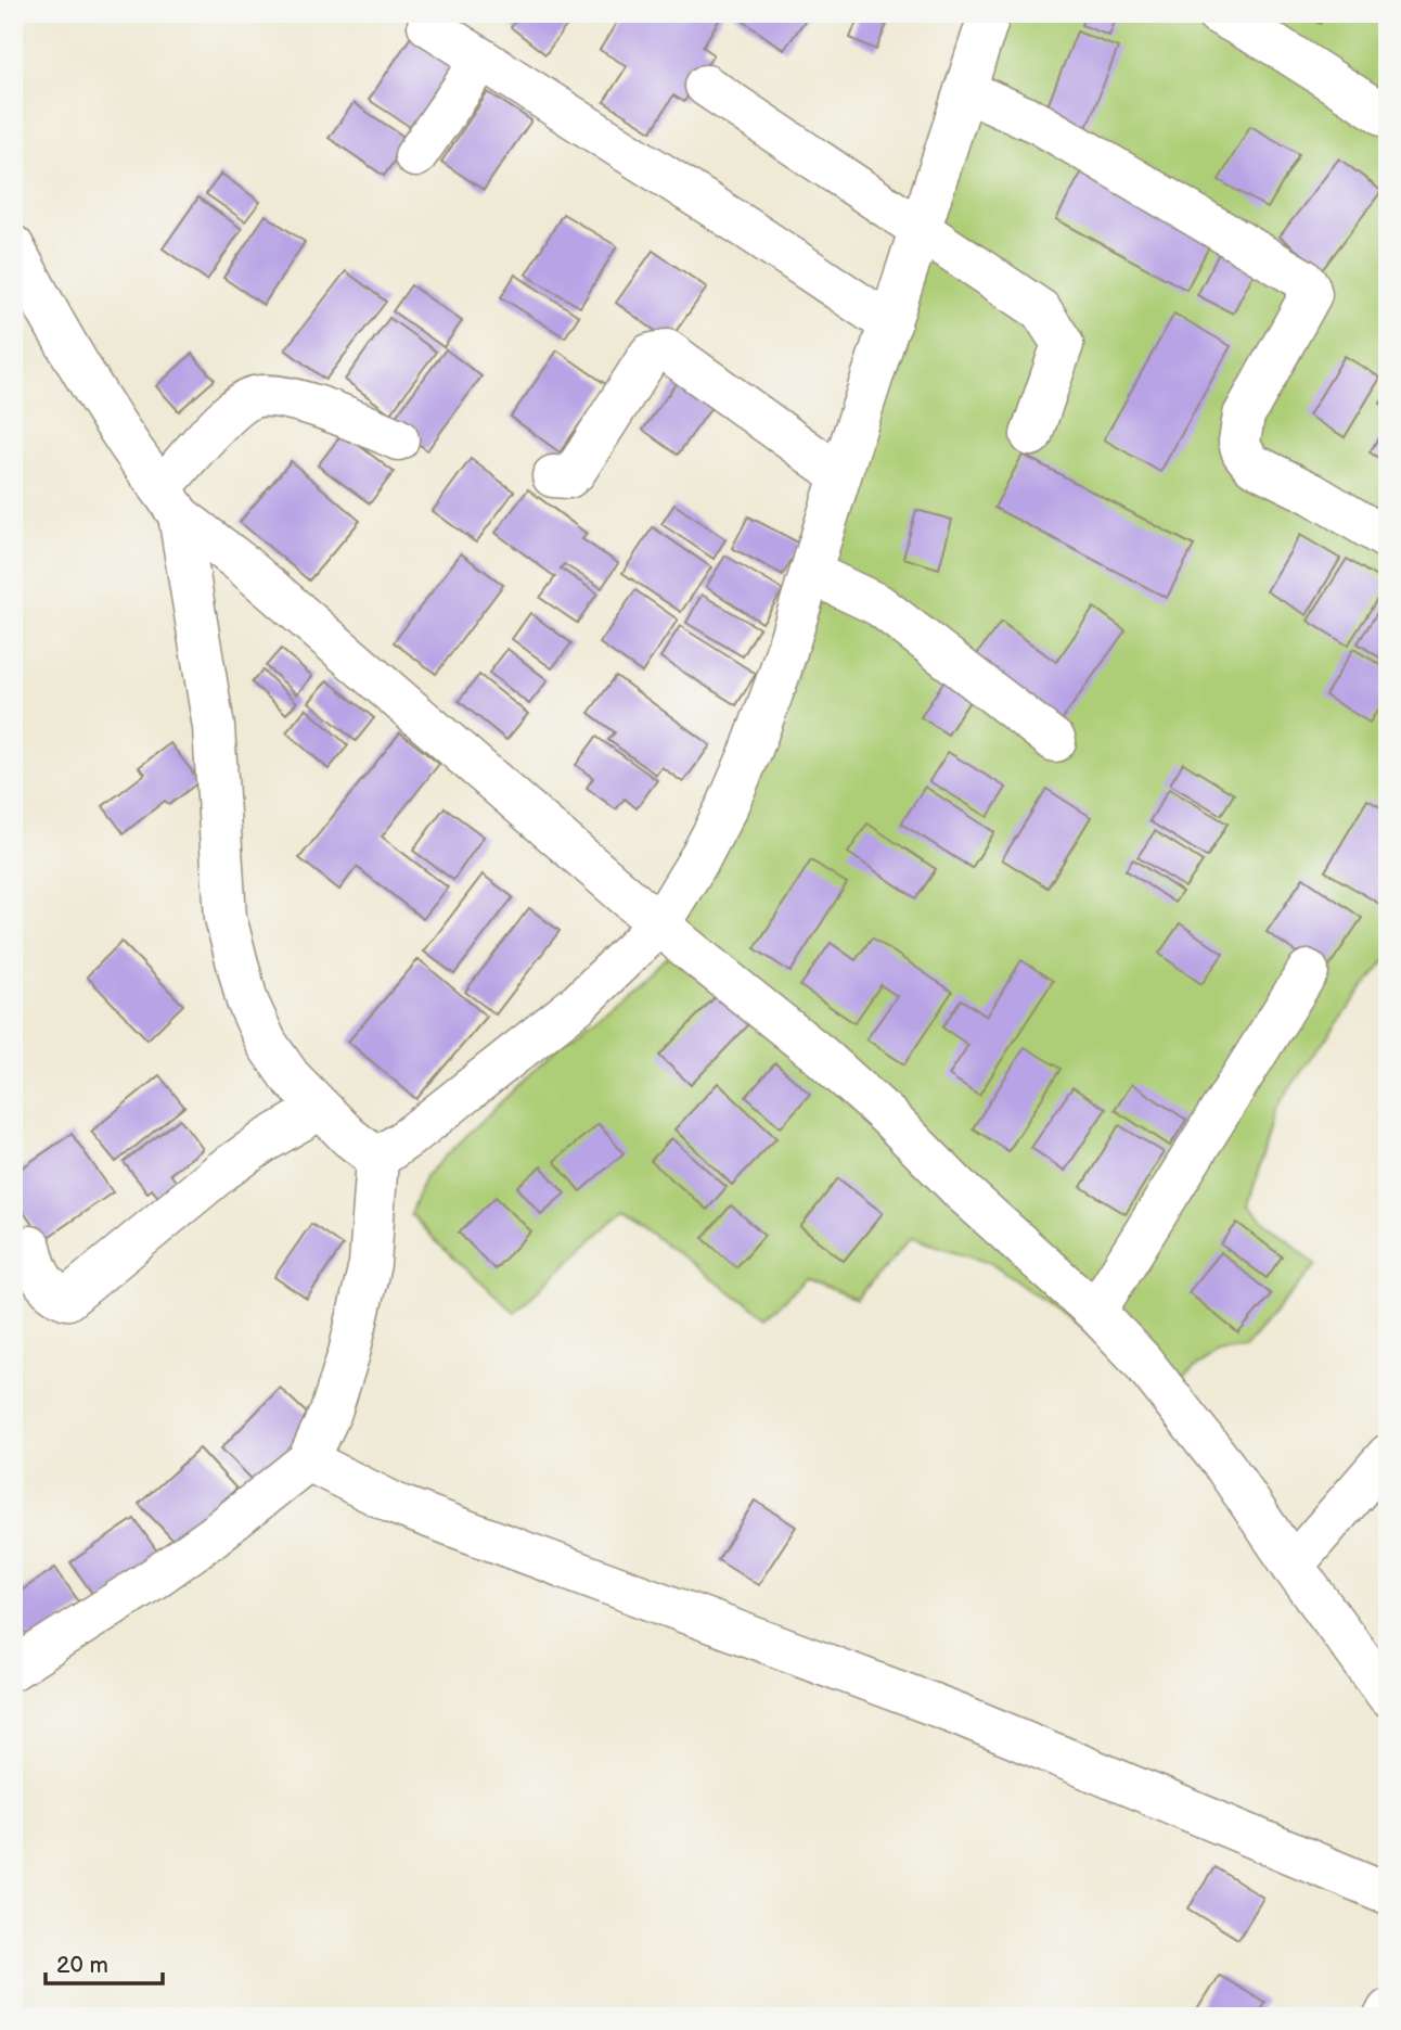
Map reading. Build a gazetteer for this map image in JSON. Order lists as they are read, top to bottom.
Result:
{
  "scale_bar": "20 m"
}
